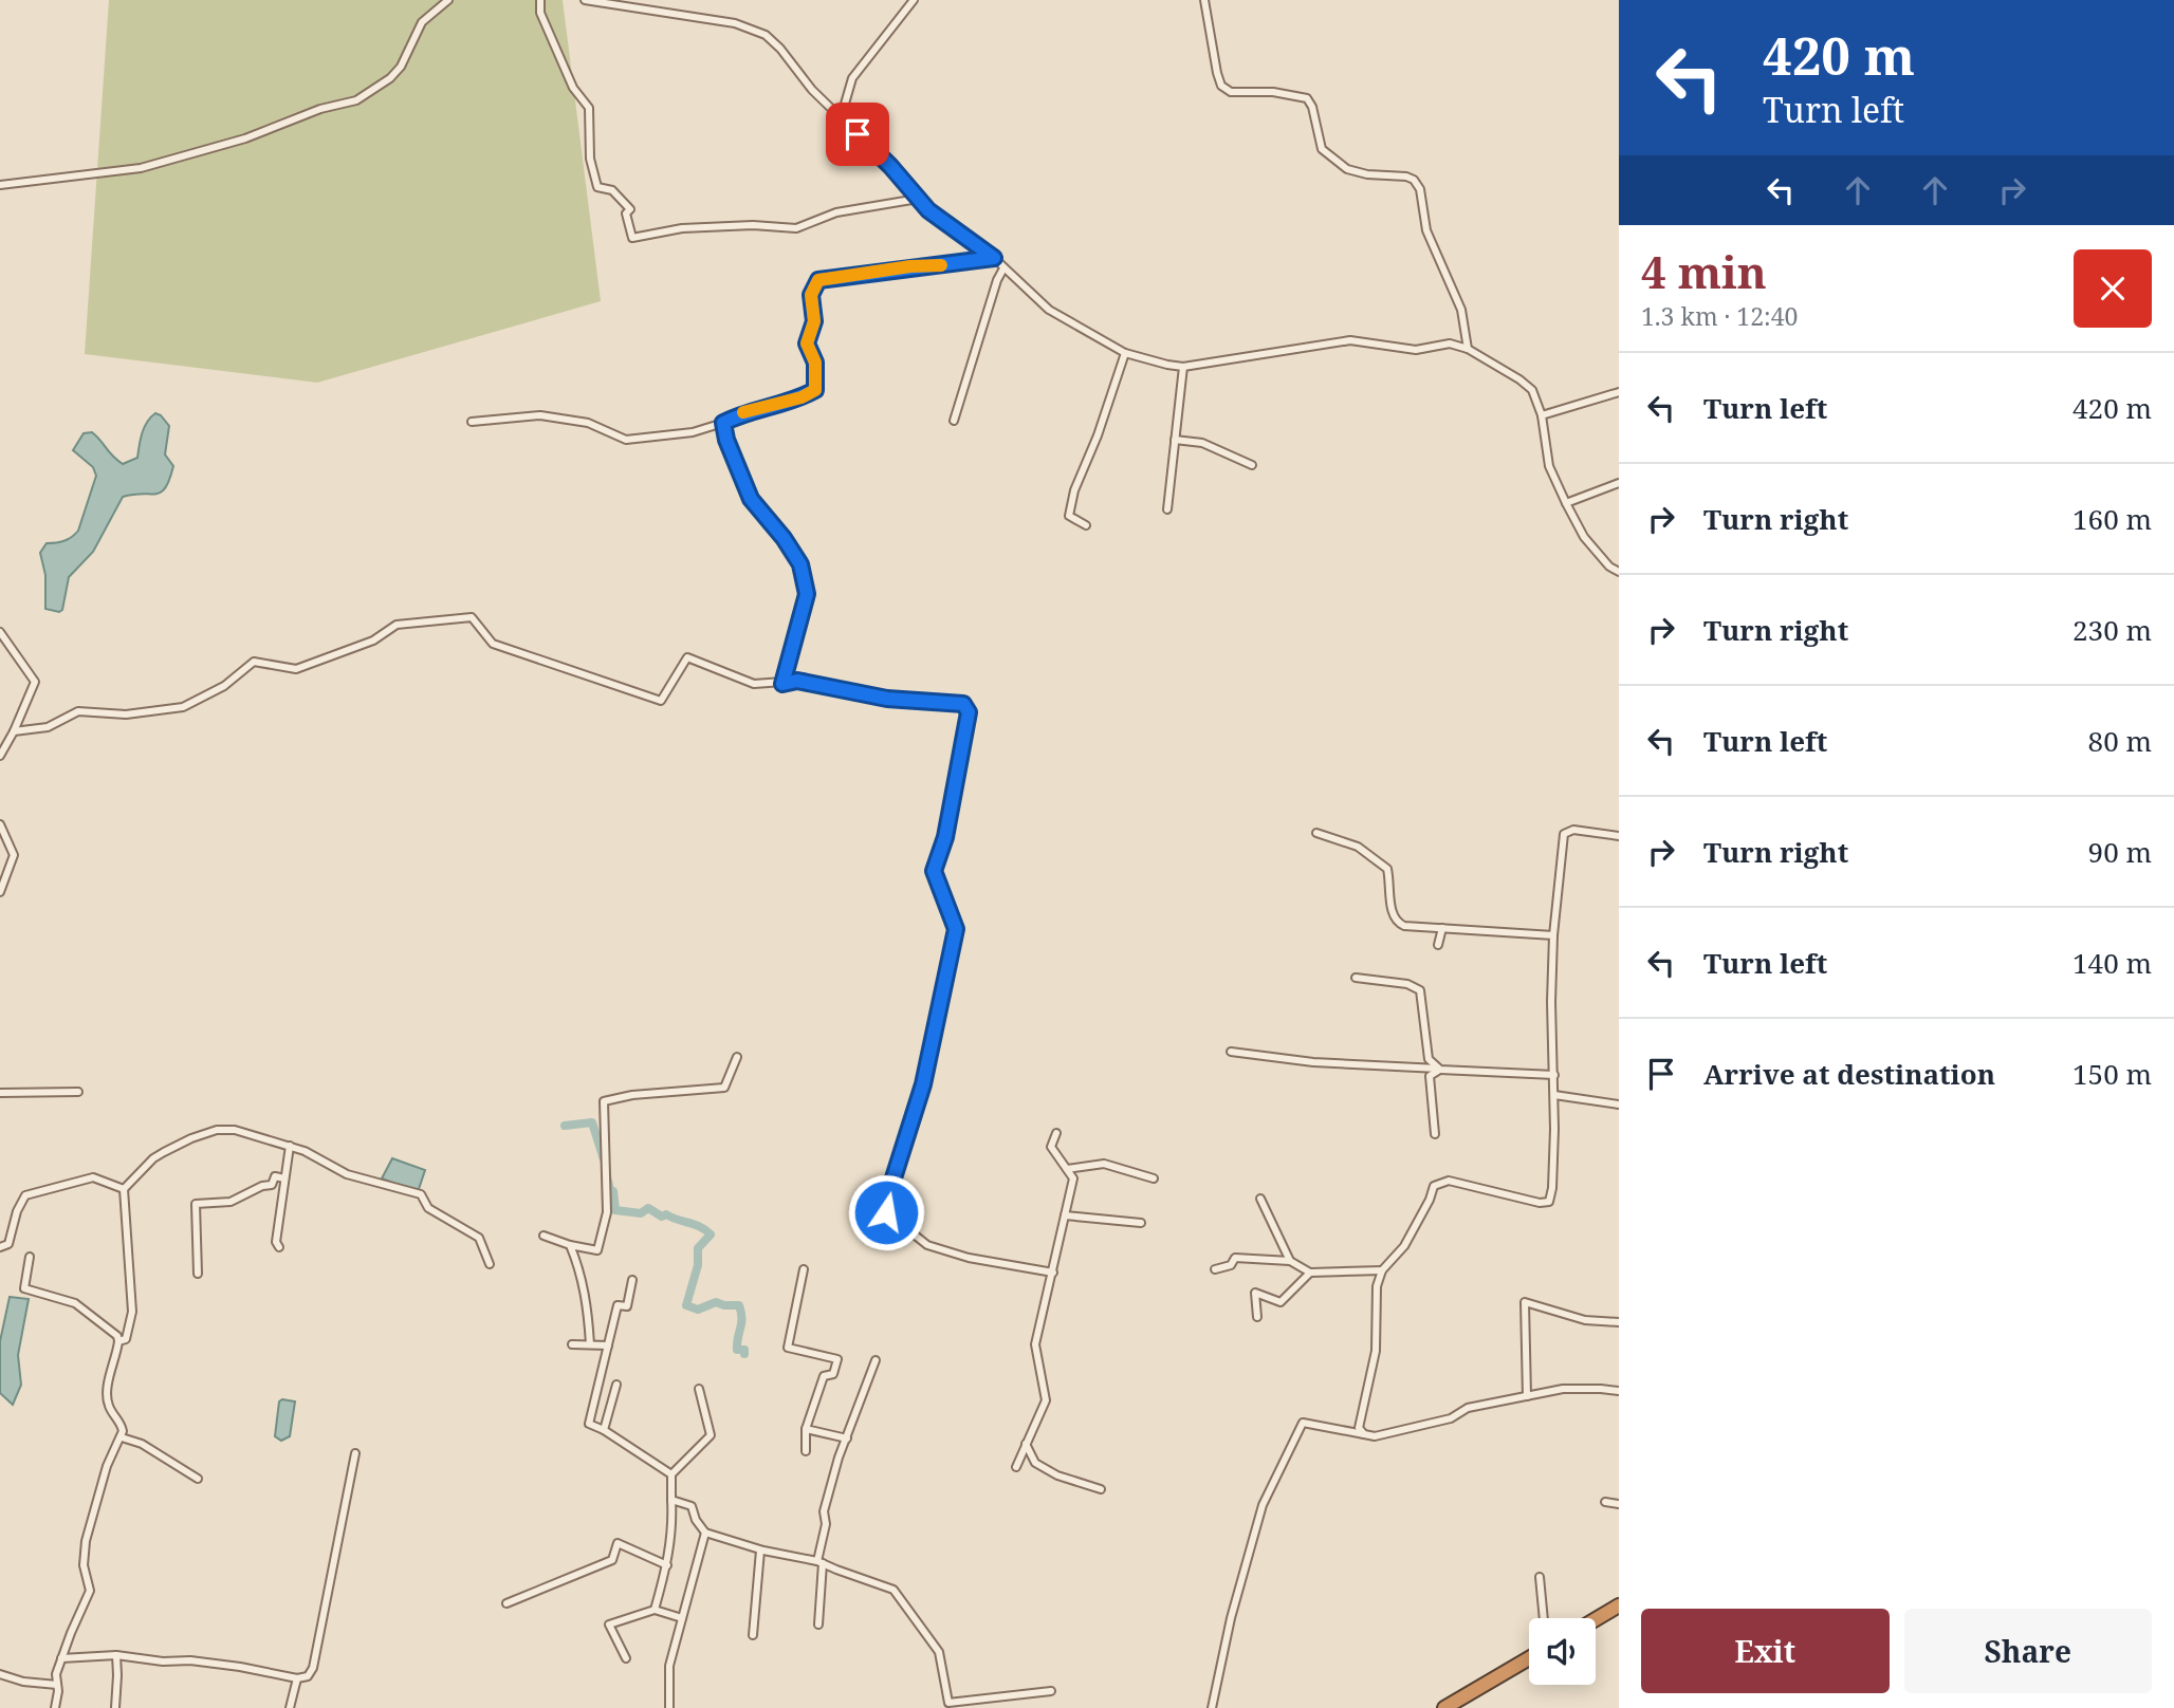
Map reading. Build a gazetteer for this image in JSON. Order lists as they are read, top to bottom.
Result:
{
  "page": {
    "turn": ["420 m", "Turn left"],
    "heading": ["4 min", "1.3 km · 12:40"],
    "list": [
      {
        "name": "Turn left",
        "value": "420 m"
      },
      {
        "name": "Turn right",
        "value": "160 m"
      },
      {
        "name": "Turn right",
        "value": "230 m"
      },
      {
        "name": "Turn left",
        "value": "80 m"
      },
      {
        "name": "Turn right",
        "value": "90 m"
      },
      {
        "name": "Turn left",
        "value": "140 m"
      },
      {
        "name": "Arrive at destination",
        "value": "150 m"
      }
    ],
    "buttons": ["Exit", "Share"]
  }
}
